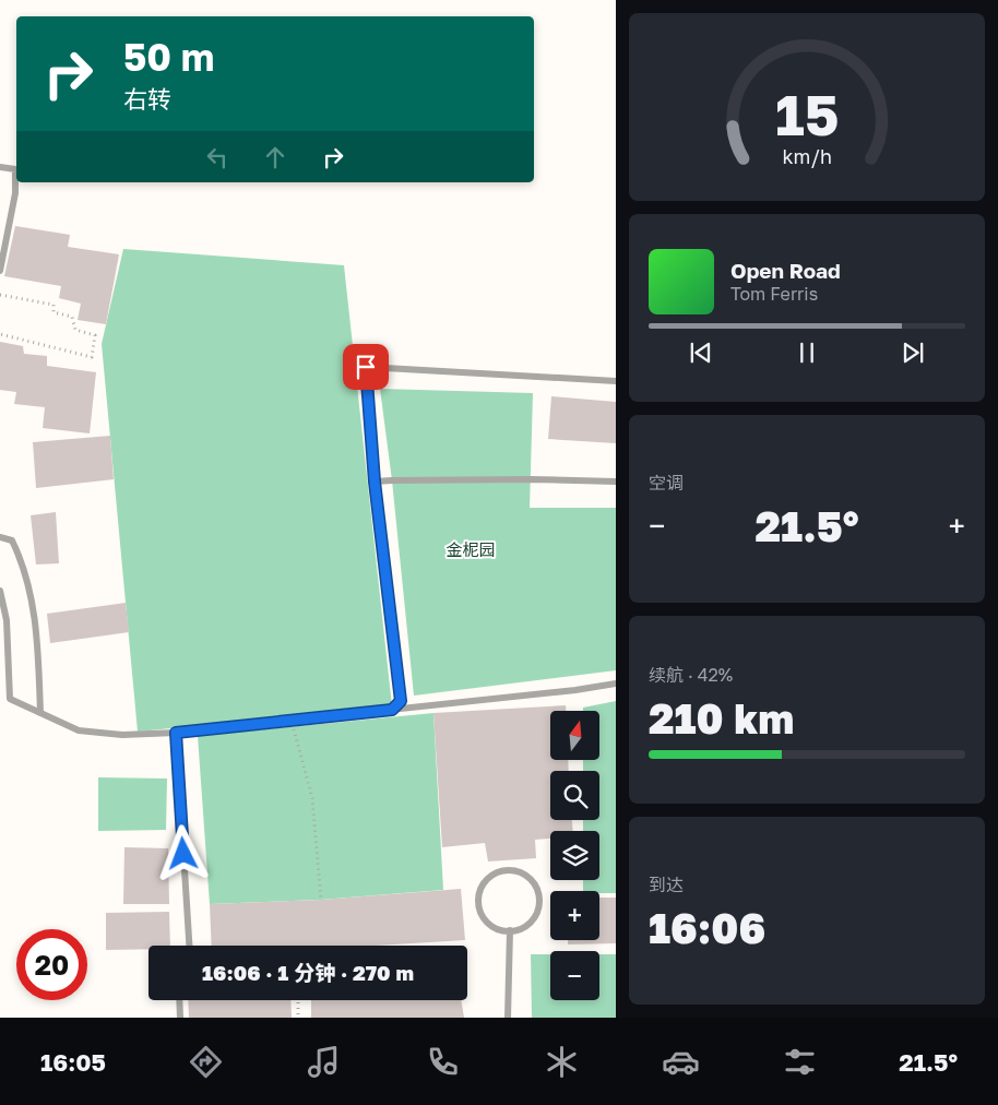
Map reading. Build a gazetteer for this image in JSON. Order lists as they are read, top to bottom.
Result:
{
  "parks": ["金柅园"],
  "north": "top",
  "page": {
    "turn": ["50 m", "右转"],
    "song": ["Open Road", "Tom Ferris"],
    "tile": [
      "空调",
      ["续航 · 42%", "210 km"],
      ["到达", "16:06"]
    ],
    "heat": ["−", "21.5°", "+"],
    "map_buttons": ["+", "−"],
    "limit": "20",
    "trip": "16:06 · 1 分钟 · 270 m",
    "tabs": ["16:05", "21.5°"],
    "gauge": ["15", "km/h"]
  }
}
